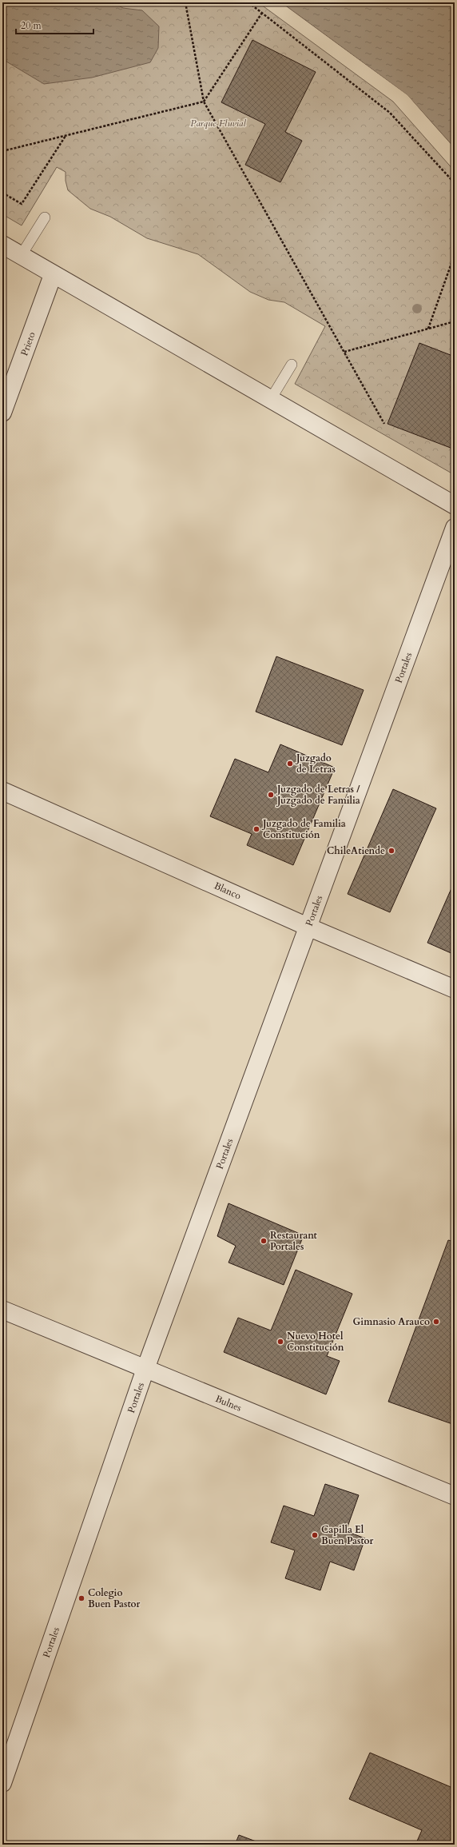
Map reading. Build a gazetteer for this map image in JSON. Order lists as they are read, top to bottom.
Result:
{
  "streets": {
    "street": [
      "Prieto",
      "Portales",
      "Blanco",
      "Bulnes"
    ]
  },
  "crossings": [
    ["Portales", "Blanco"],
    ["Portales", "Bulnes"]
  ],
  "parks": ["Parque Fluvial"],
  "places": [
    "Juzgado de Letras",
    "Juzgado de Letras / Juzgado de Familia",
    "Juzgado de Familia Constitución",
    "ChileAtiende",
    "Restaurant Portales",
    "Gimnasio Arauco",
    "Nuevo Hotel Constitución",
    "Capilla El Buen Pastor",
    "Colegio Buen Pastor"
  ],
  "scale_bar": "20 m"
}
